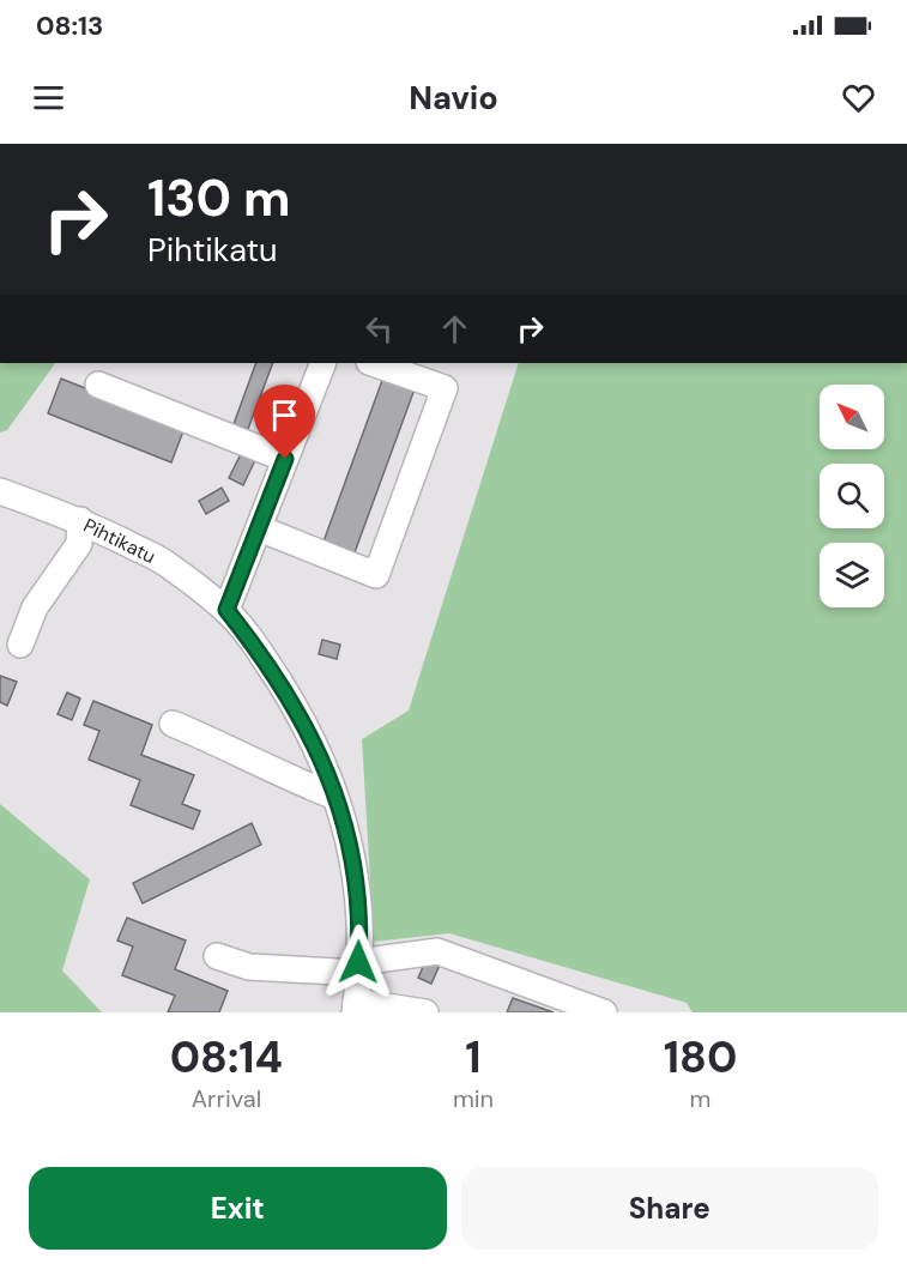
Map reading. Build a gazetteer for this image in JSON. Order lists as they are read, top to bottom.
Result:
{
  "streets": {
    "street": ["Pihtikatu"]
  },
  "north": "top left",
  "page": {
    "status": "08:13",
    "header": "Navio",
    "turn": ["130 m", "Pihtikatu"],
    "eta": [
      "08:14",
      "Arrival",
      "1",
      "min",
      "180",
      "m"
    ],
    "buttons": ["Exit", "Share"]
  }
}
